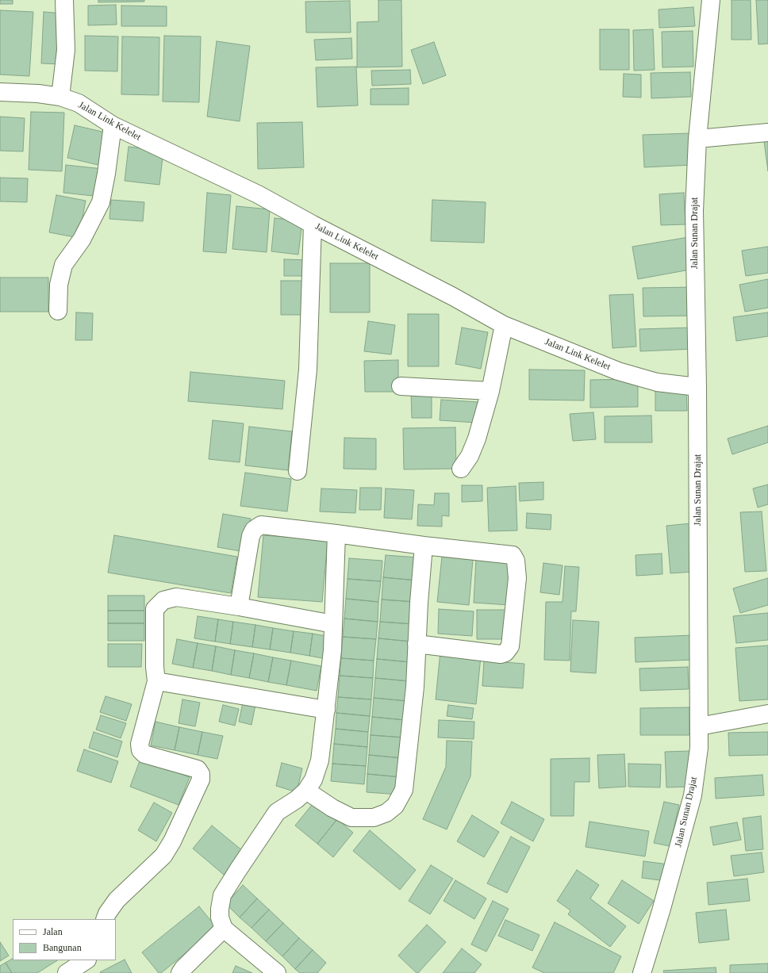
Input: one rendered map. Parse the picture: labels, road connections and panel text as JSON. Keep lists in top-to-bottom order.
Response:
{
  "streets": {
    "street": ["Jalan Link Kelelet", "Jalan Sunan Drajat"]
  },
  "crossings": [
    ["Jalan Link Kelelet", "Jalan Sunan Drajat"]
  ],
  "legend": ["Jalan", "Bangunan"]
}
